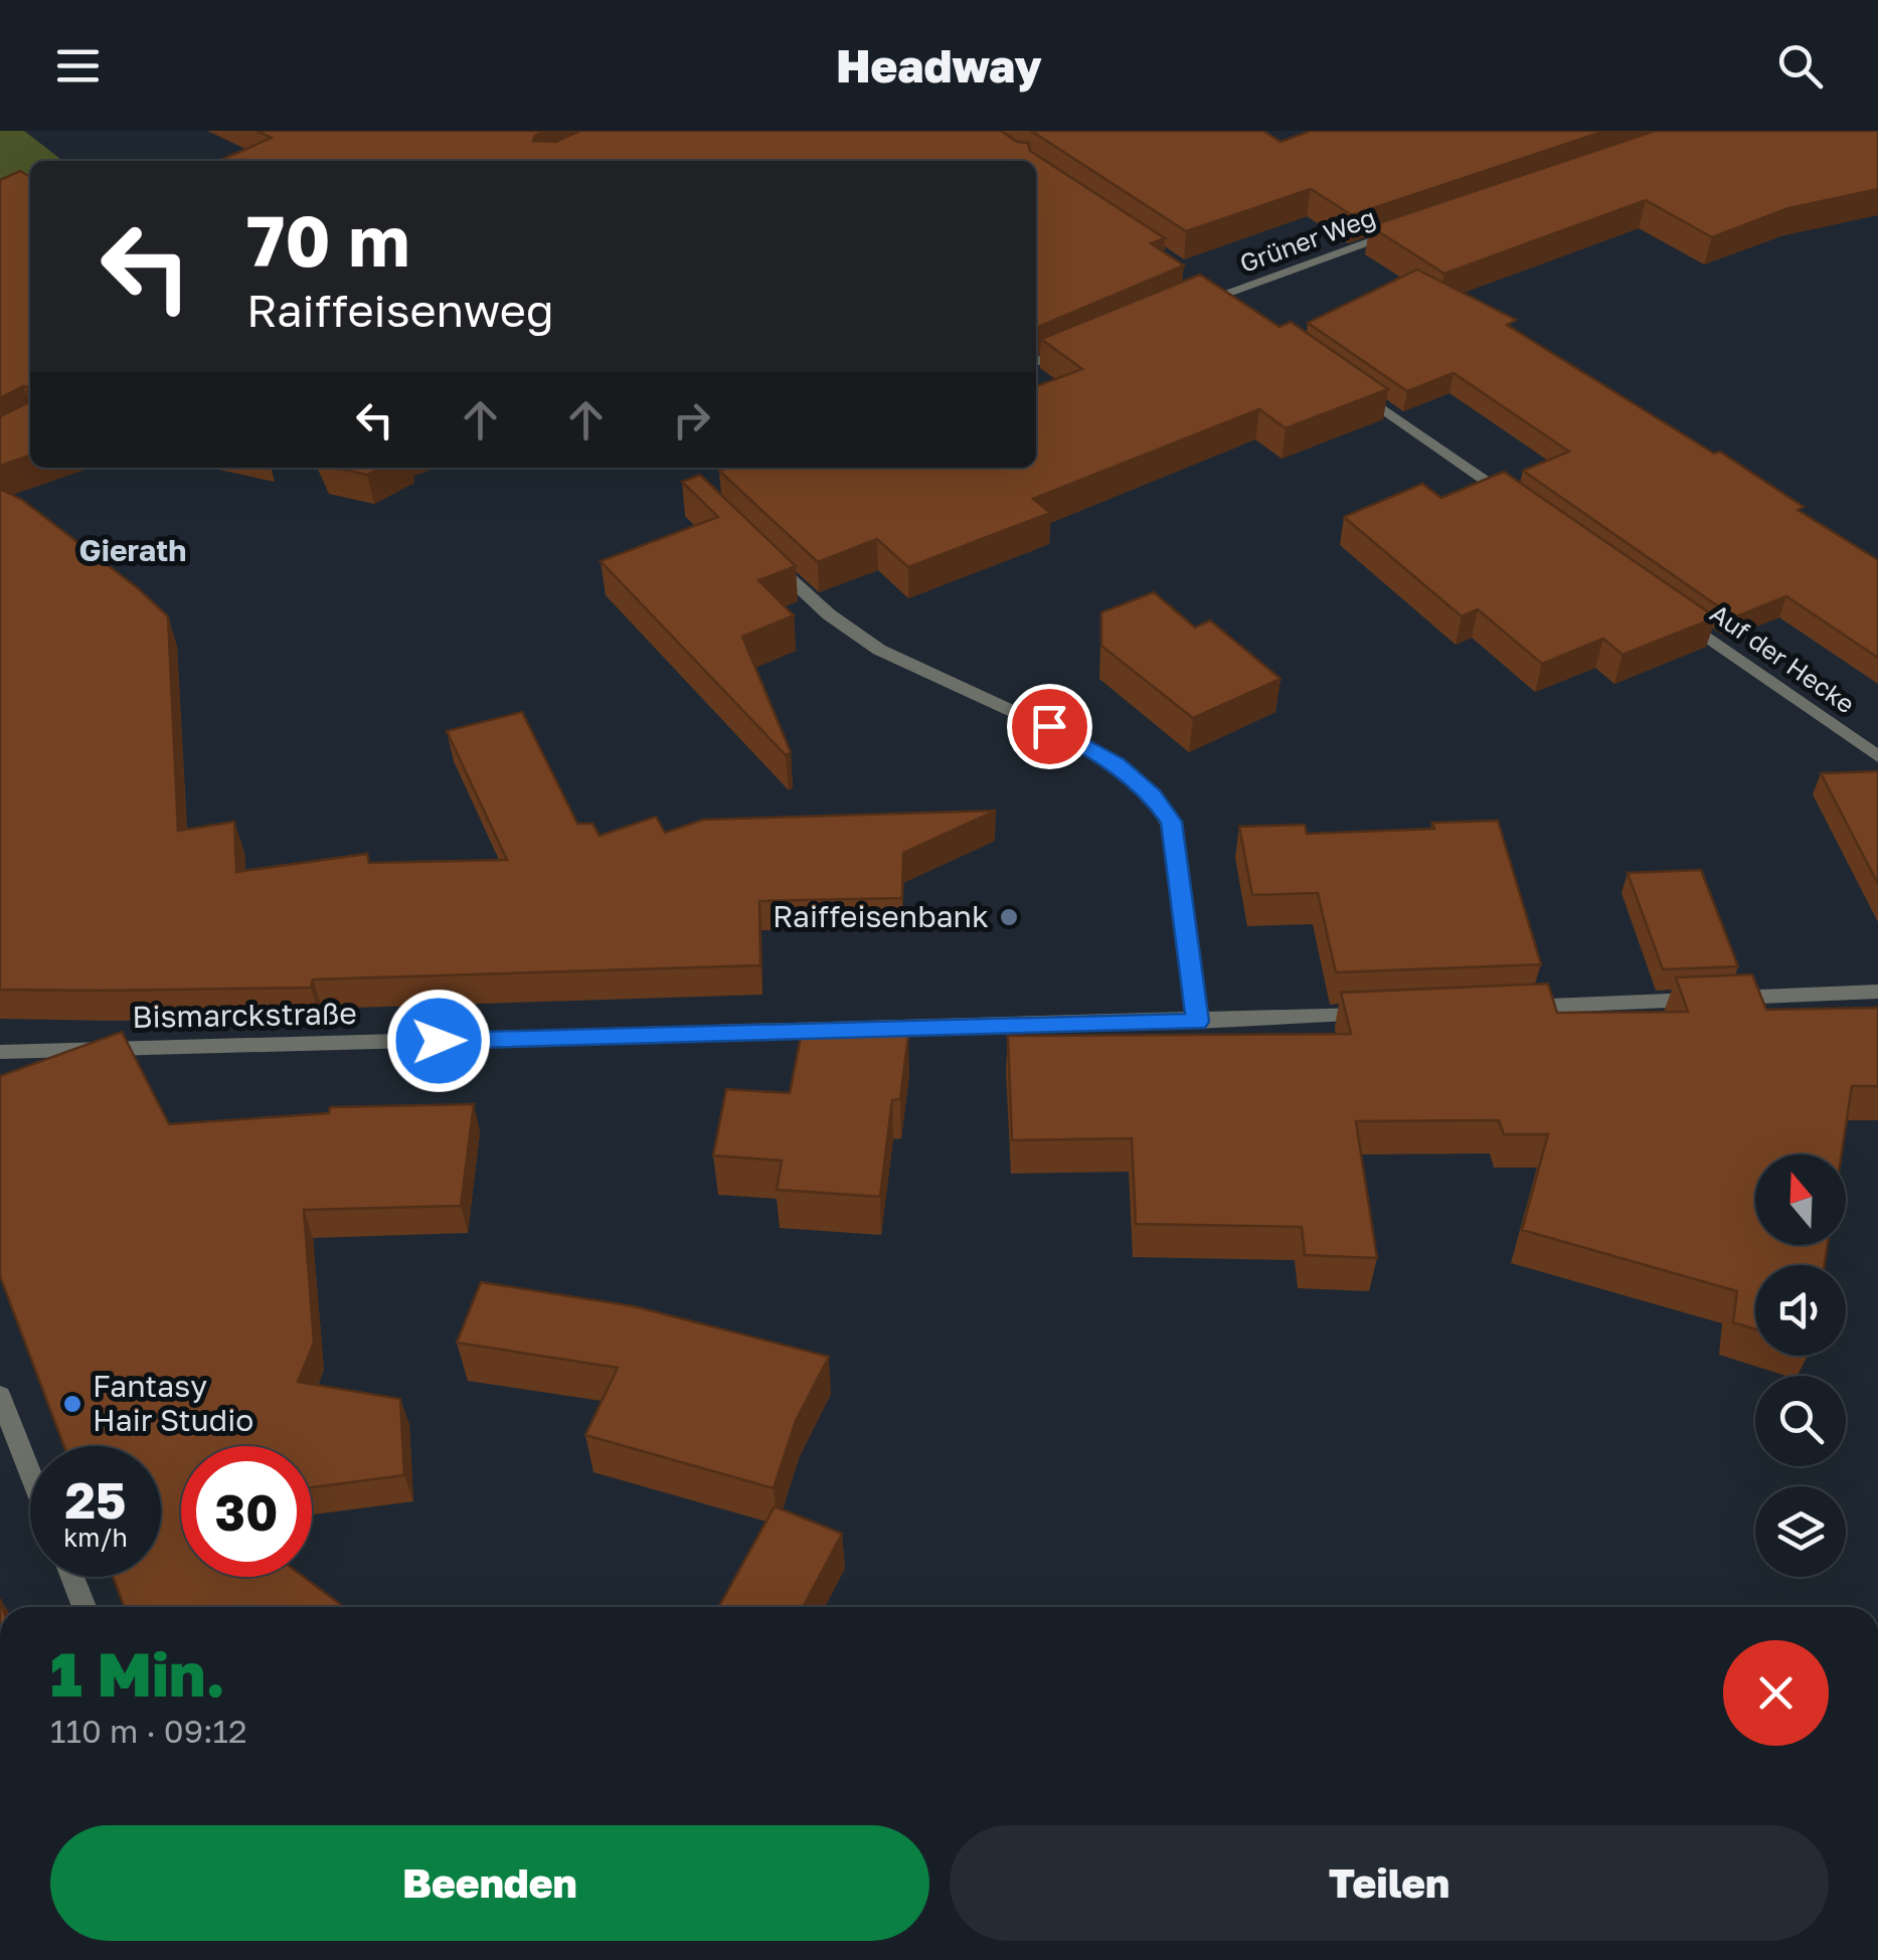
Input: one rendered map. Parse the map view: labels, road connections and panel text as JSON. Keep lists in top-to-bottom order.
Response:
{
  "streets": {
    "street": ["Grüner Weg", "Auf der Hecke", "Bismarckstraße"]
  },
  "districts": ["Gierath"],
  "places": ["Raiffeisenbank", "Fantasy Hair Studio"],
  "north": "top",
  "page": {
    "header": "Headway",
    "turn": ["70 m", "Raiffeisenweg"],
    "speed": "25 km/h",
    "limit": "30",
    "heading": ["1 Min.", "110 m · 09:12"],
    "buttons": ["Beenden", "Teilen"]
  }
}
